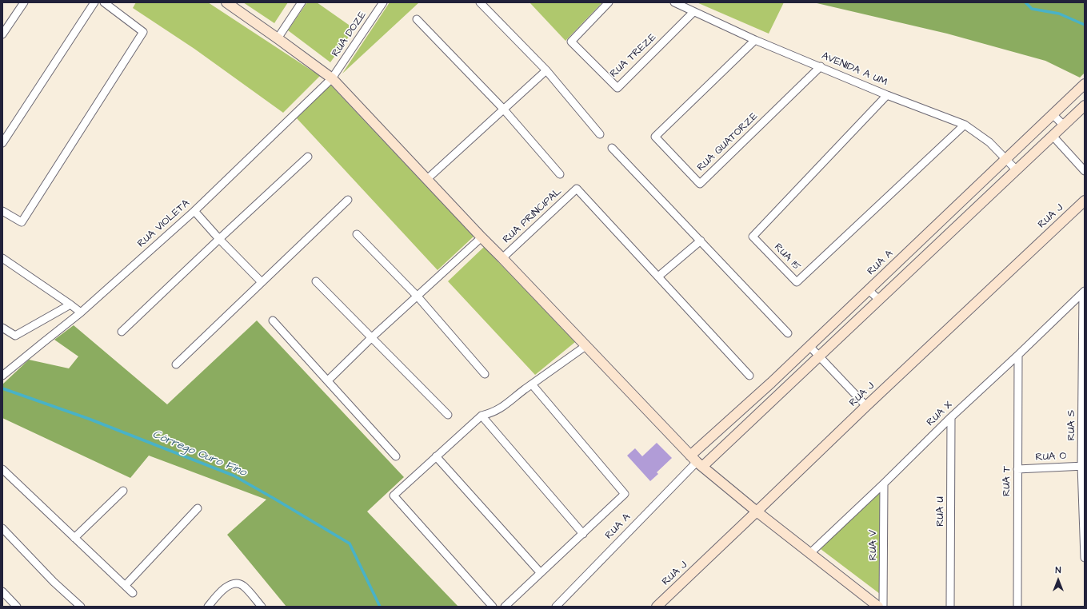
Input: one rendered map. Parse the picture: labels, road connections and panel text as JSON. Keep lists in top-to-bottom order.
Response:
{
  "streets": {
    "street": [
      "RUA DOZE",
      "RUA TREZE",
      "AVENIDA A UM",
      "RUA QUATORZE",
      "RUA PRINCIPAL",
      "RUA J",
      "RUA VIOLETA",
      "RUA 15",
      "RUA A",
      "RUA X",
      "RUA S",
      "RUA O",
      "RUA T",
      "RUA U",
      "RUA V"
    ]
  },
  "crossings": [
    ["RUA DOZE", "RUA VIOLETA"],
    ["RUA TREZE", "AVENIDA A UM"],
    ["AVENIDA A UM", "RUA QUATORZE"],
    ["AVENIDA A UM", "RUA 15"],
    ["AVENIDA A UM", "RUA A"],
    ["RUA X", "RUA S"],
    ["RUA X", "RUA T"],
    ["RUA X", "RUA U"],
    ["RUA X", "RUA V"],
    ["RUA S", "RUA O"],
    ["RUA O", "RUA T"]
  ],
  "water": ["Córrego Ouro Fino"],
  "north": "top"
}
